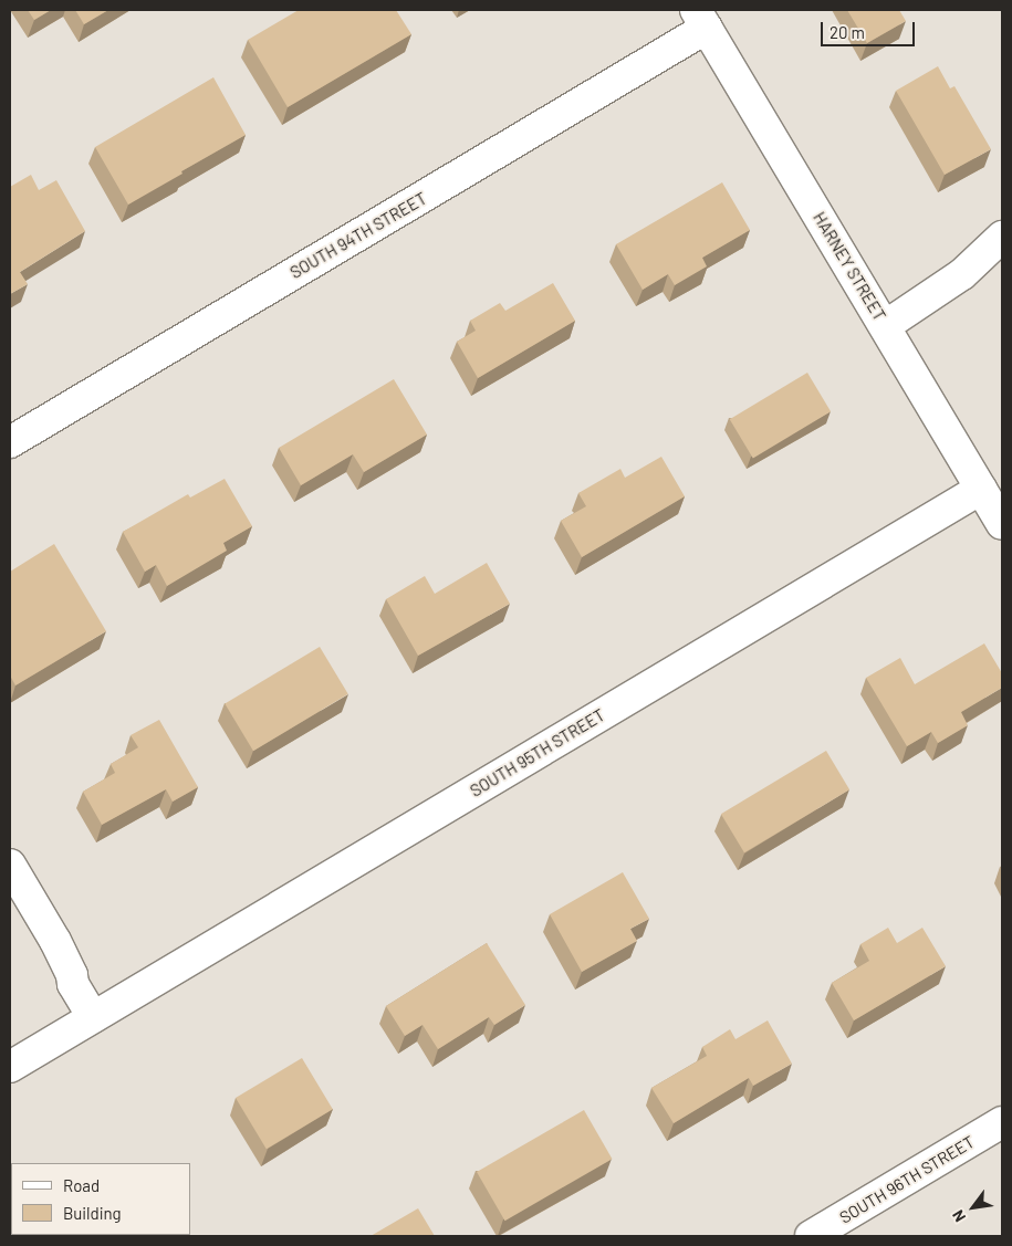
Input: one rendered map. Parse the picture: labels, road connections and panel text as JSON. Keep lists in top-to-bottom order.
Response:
{
  "streets": {
    "street": [
      "SOUTH 94TH STREET",
      "HARNEY STREET",
      "SOUTH 95TH STREET",
      "SOUTH 96TH STREET"
    ]
  },
  "crossings": [
    ["SOUTH 94TH STREET", "HARNEY STREET"],
    ["HARNEY STREET", "SOUTH 95TH STREET"]
  ],
  "legend": ["Road", "Building"],
  "scale_bar": "20 m",
  "north": "bottom left"
}
